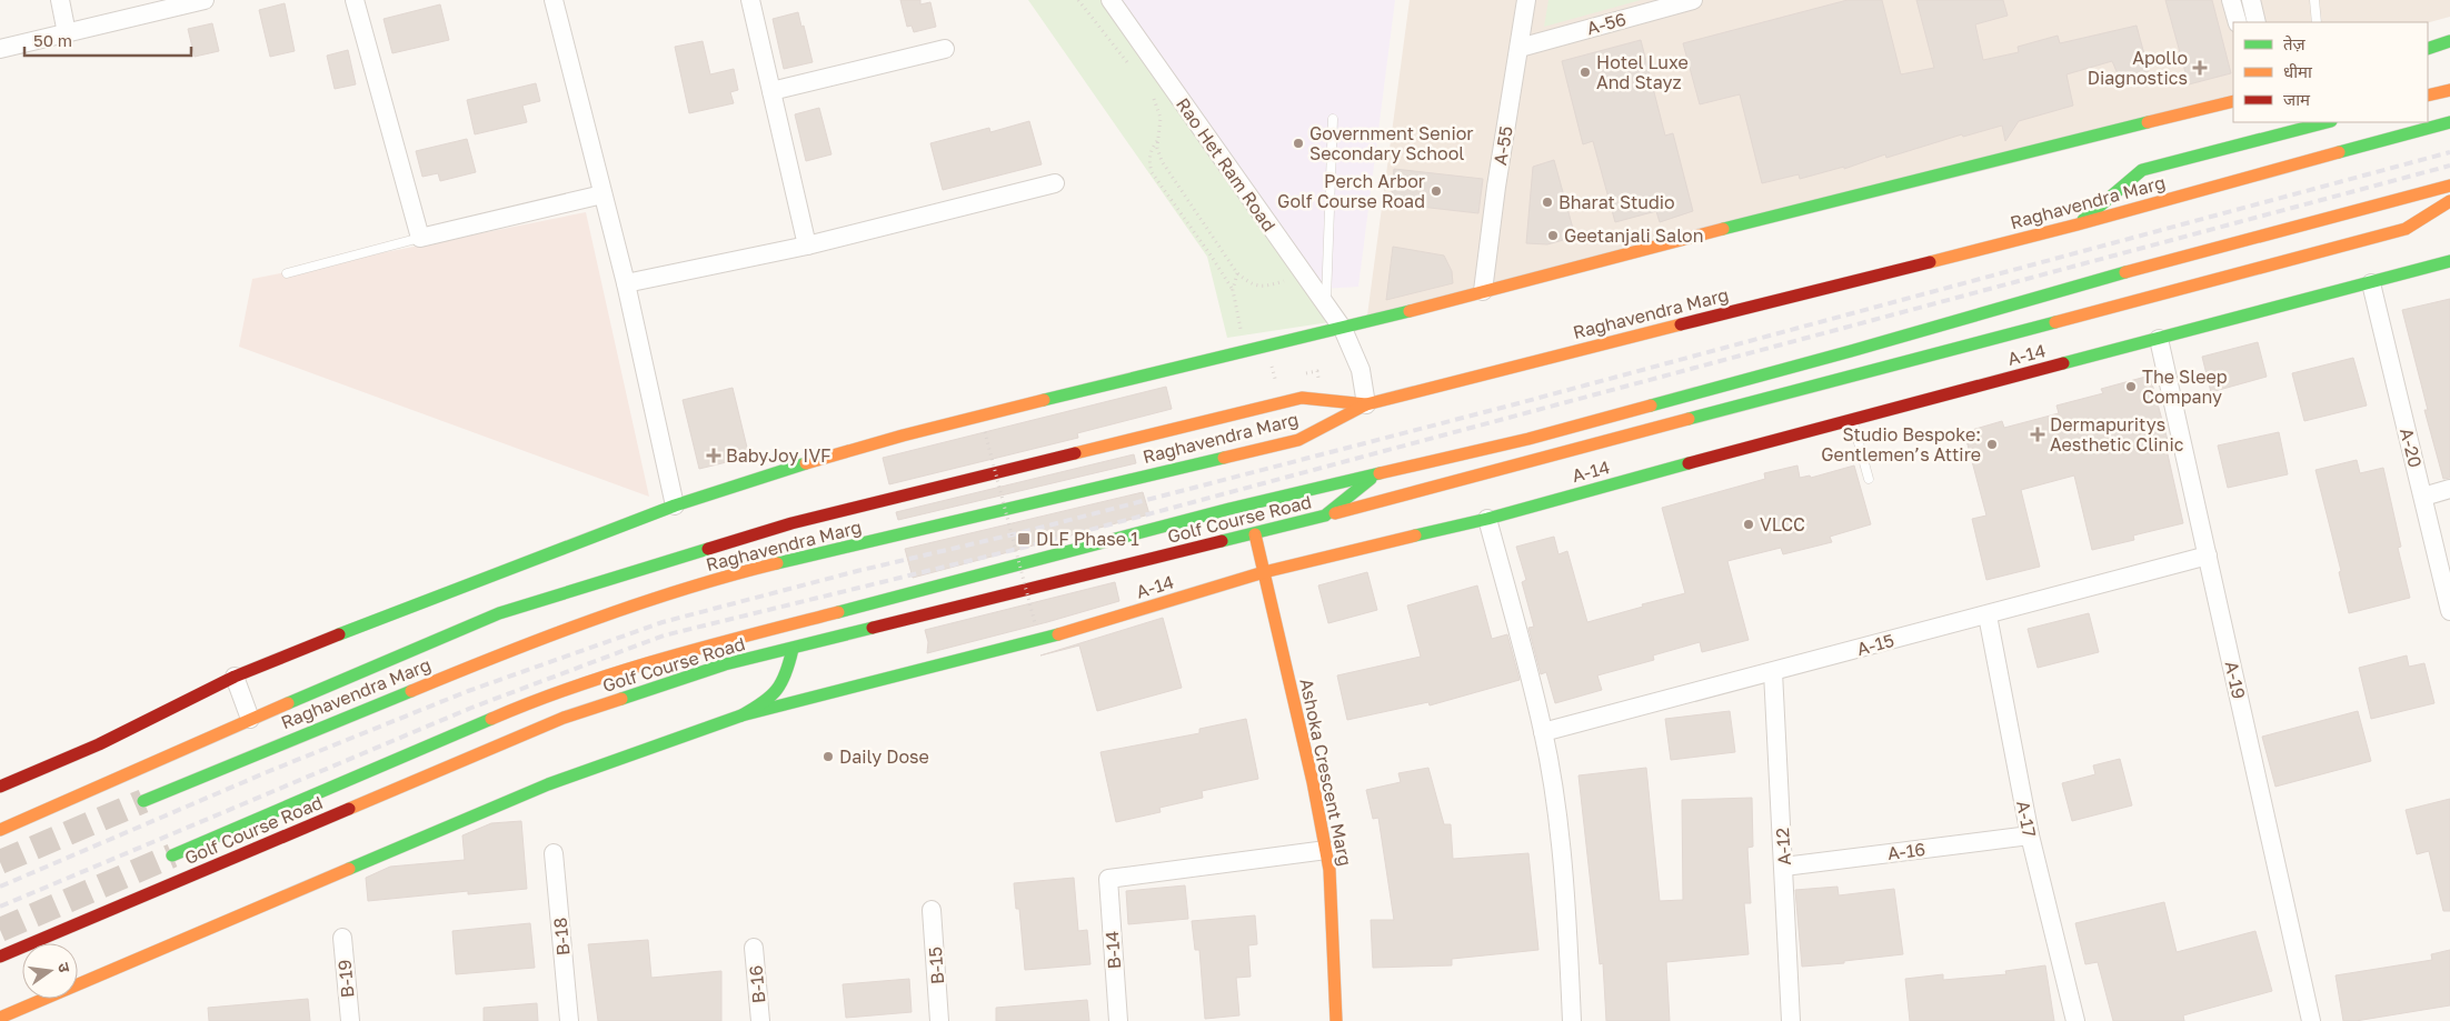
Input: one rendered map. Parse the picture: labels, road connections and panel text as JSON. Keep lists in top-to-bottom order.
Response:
{
  "streets": {
    "street": [
      "A-56",
      "A-55",
      "Rao Het Ram Road",
      "Raghavendra Marg",
      "A-14",
      "A-20",
      "Golf Course Road",
      "A-15",
      "A-19",
      "Ashoka Crescent Marg",
      "A-17",
      "A-12",
      "A-16",
      "B-18",
      "B-14",
      "B-15",
      "B-19",
      "B-16"
    ]
  },
  "crossings": [
    ["A-56", "A-55"],
    ["Rao Het Ram Road", "Raghavendra Marg"],
    ["A-14", "A-20"],
    ["A-14", "A-19"],
    ["A-14", "Ashoka Crescent Marg"],
    ["Golf Course Road", "Ashoka Crescent Marg"],
    ["A-15", "A-19"],
    ["A-15", "A-17"],
    ["A-15", "A-12"],
    ["Ashoka Crescent Marg", "B-14"],
    ["A-17", "A-16"],
    ["A-12", "A-16"]
  ],
  "places": {
    "health": ["Apollo Diagnostics", "Dermapuritys Aesthetic Clinic", "BabyJoy IVF"],
    "other": [
      "Hotel Luxe And Stayz",
      "Government Senior Secondary School",
      "Perch Arbor Golf Course Road",
      "Bharat Studio",
      "Geetanjali Salon",
      "The Sleep Company",
      "Studio Bespoke: Gentlemen’s Attire",
      "VLCC",
      "Daily Dose"
    ],
    "transit": ["DLF Phase 1"]
  },
  "legend": ["तेज़", "धीमा", "जाम"],
  "scale_bar": "50 m",
  "north": "right"
}
